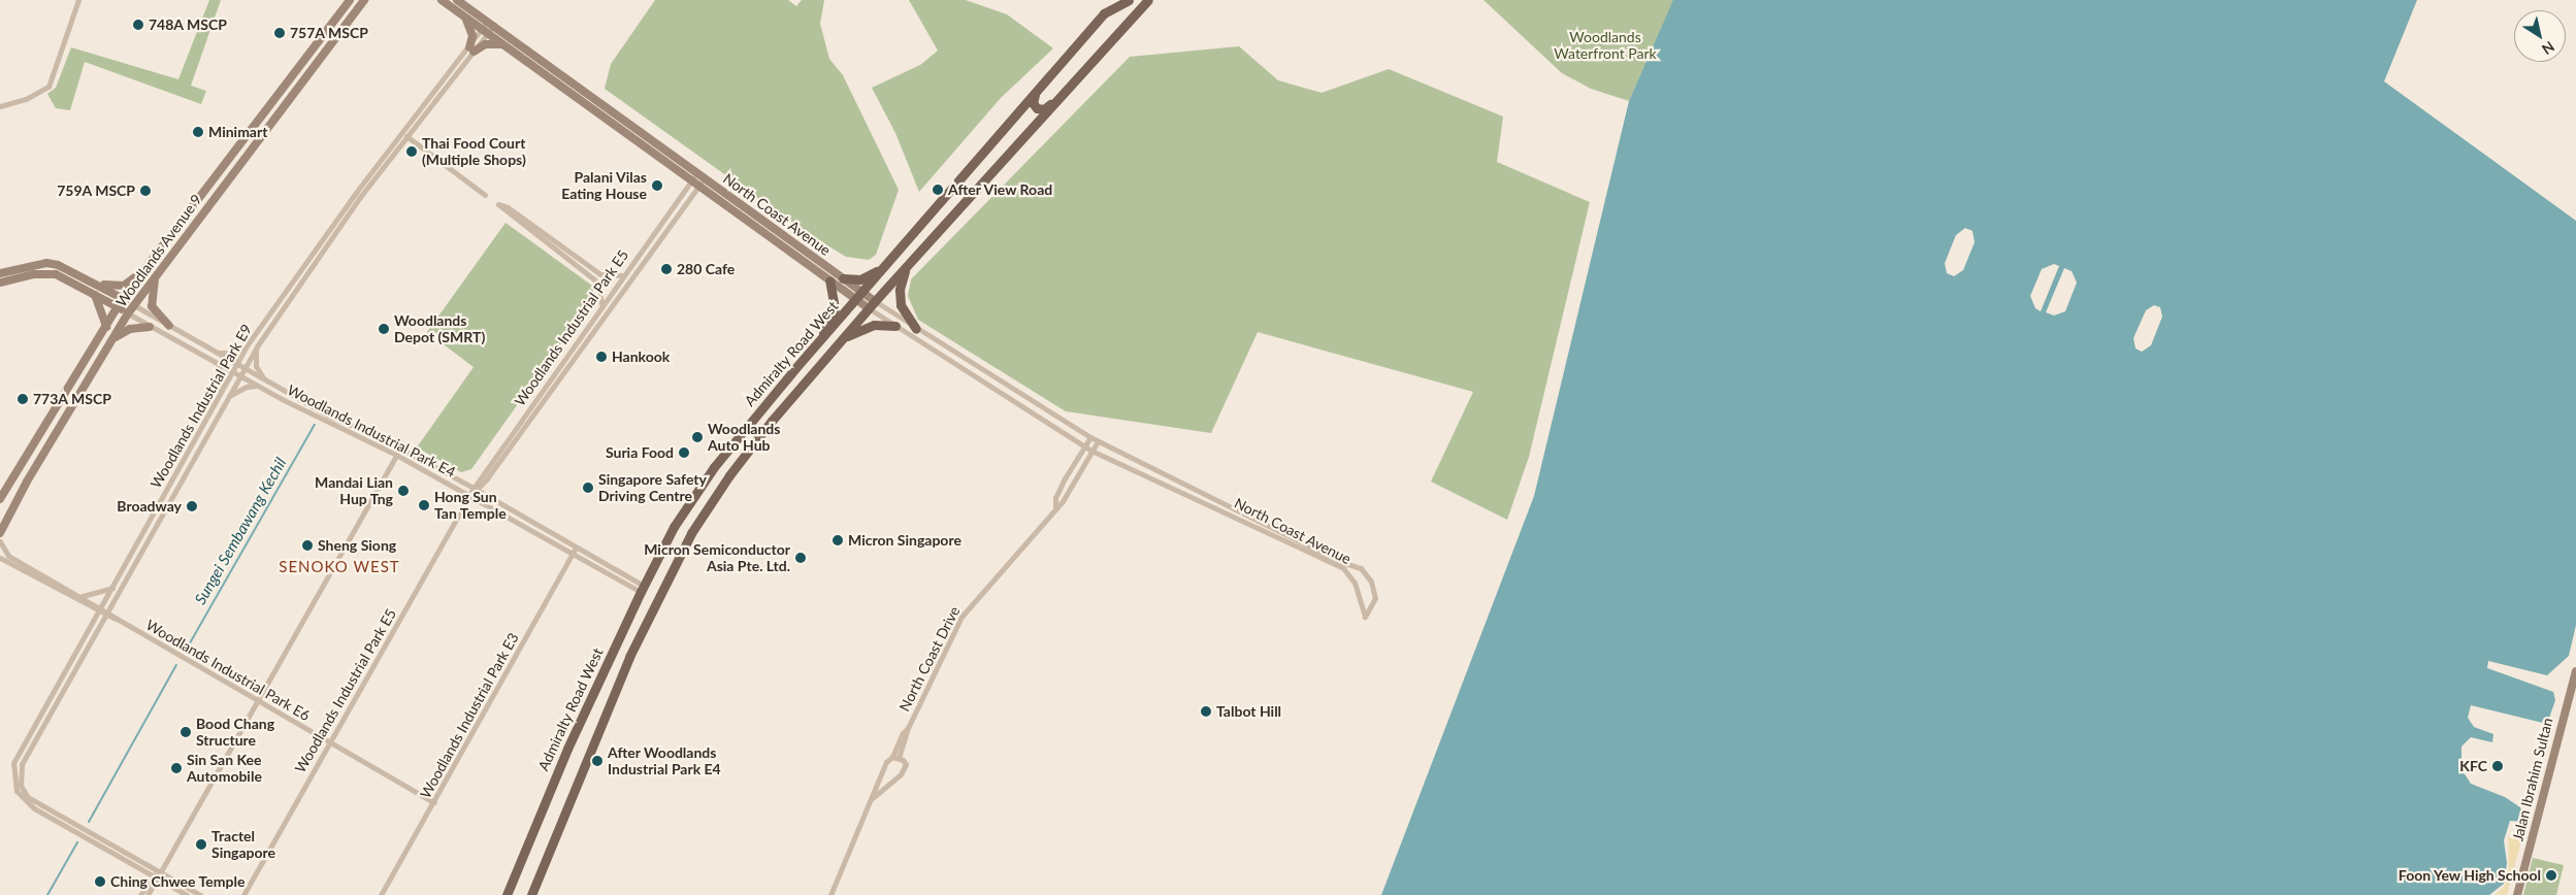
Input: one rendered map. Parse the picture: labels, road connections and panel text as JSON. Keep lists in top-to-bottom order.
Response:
{
  "streets": {
    "main road": [
      "North Coast Avenue",
      "Woodlands Avenue 9",
      "Admiralty Road West",
      "Woodlands Industrial Park E4",
      "Jalan Ibrahim Sultan"
    ],
    "street": [
      "Woodlands Industrial Park E5",
      "Woodlands Industrial Park E9",
      "North Coast Drive",
      "Woodlands Industrial Park E6",
      "Woodlands Industrial Park E3"
    ]
  },
  "crossings": [
    ["North Coast Avenue", "Woodlands Industrial Park E5"],
    ["North Coast Avenue", "Admiralty Road West"],
    ["North Coast Avenue", "Woodlands Industrial Park E9"],
    ["North Coast Avenue", "North Coast Drive"],
    ["Woodlands Avenue 9", "Woodlands Industrial Park E4"],
    ["Woodlands Industrial Park E5", "Woodlands Industrial Park E4"],
    ["Woodlands Industrial Park E5", "Woodlands Industrial Park E6"],
    ["Admiralty Road West", "Woodlands Industrial Park E4"],
    ["Woodlands Industrial Park E9", "Woodlands Industrial Park E4"],
    ["Woodlands Industrial Park E9", "Woodlands Industrial Park E6"],
    ["Woodlands Industrial Park E4", "Woodlands Industrial Park E3"],
    ["Woodlands Industrial Park E6", "Woodlands Industrial Park E3"]
  ],
  "districts": ["SENOKO WEST"],
  "water": ["Sungei Sembawang Kechil"],
  "parks": ["Woodlands Waterfront Park"],
  "places": [
    "748A MSCP",
    "757A MSCP",
    "Minimart",
    "Thai Food Court (Multiple Shops)",
    "Palani Vilas Eating House",
    "After View Road",
    "759A MSCP",
    "280 Cafe",
    "Woodlands Depot (SMRT)",
    "Hankook",
    "773A MSCP",
    "Woodlands Auto Hub",
    "Suria Food",
    "Singapore Safety Driving Centre",
    "Mandai Lian Hup Tng",
    "Hong Sun Tan Temple",
    "Broadway",
    "Micron Singapore",
    "Sheng Siong",
    "Micron Semiconductor Asia Pte. Ltd.",
    "Talbot Hill",
    "Bood Chang Structure",
    "After Woodlands Industrial Park E4",
    "KFC",
    "Sin San Kee Automobile",
    "Tractel Singapore",
    "Foon Yew High School",
    "Ching Chwee Temple"
  ],
  "north": "bottom right"
}
